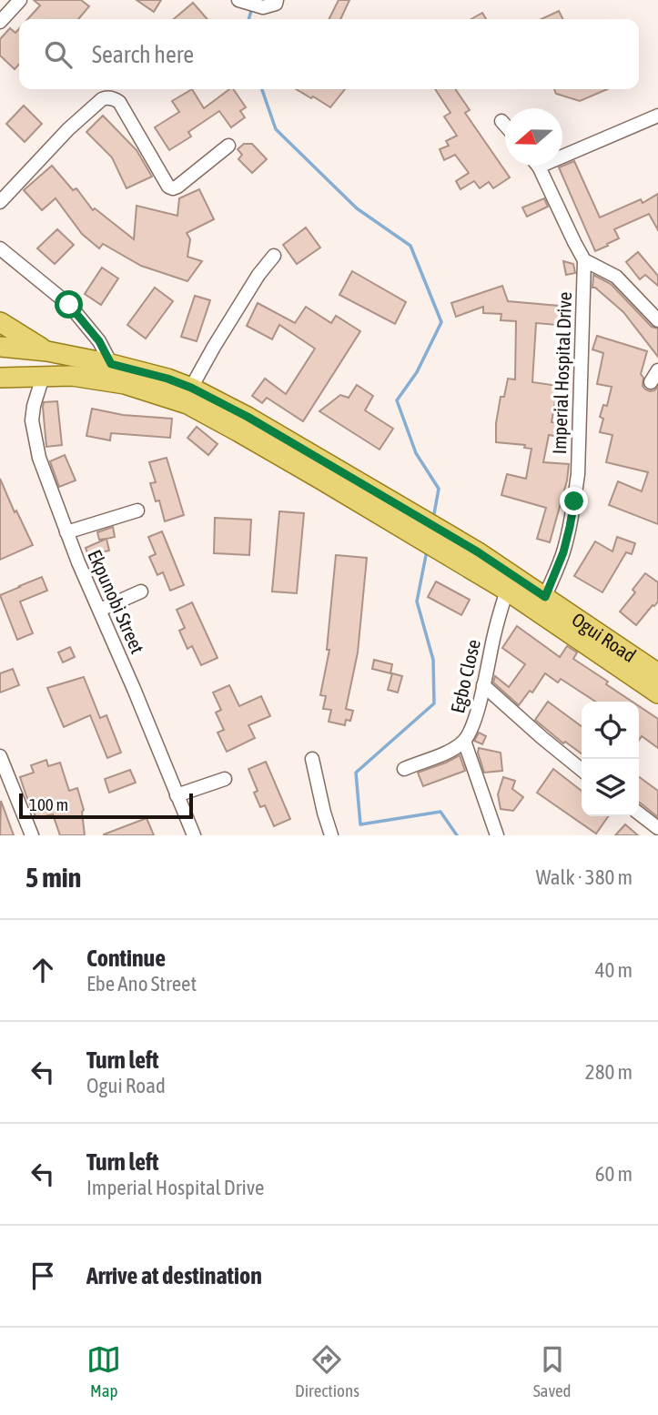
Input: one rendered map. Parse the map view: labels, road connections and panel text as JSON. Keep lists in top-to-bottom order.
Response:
{
  "streets": {
    "main road": ["Ogui Road"],
    "street": ["Imperial Hospital Drive", "Ekpunobi Street", "Egbo Close"]
  },
  "crossings": [
    ["Imperial Hospital Drive", "Ogui Road"],
    ["Ekpunobi Street", "Ogui Road"],
    ["Ogui Road", "Egbo Close"]
  ],
  "scale_bar": "100 m",
  "north": "left",
  "page": {
    "search": "Search here",
    "scale": "100 m",
    "heading": ["5 min", "Walk · 380 m"],
    "list": [
      ["Continue", "Ebe Ano Street", "40 m"],
      ["Turn left", "Ogui Road", "280 m"],
      ["Turn left", "Imperial Hospital Drive", "60 m"],
      "Arrive at destination"
    ],
    "nav": ["Map", "Directions", "Saved"]
  }
}
